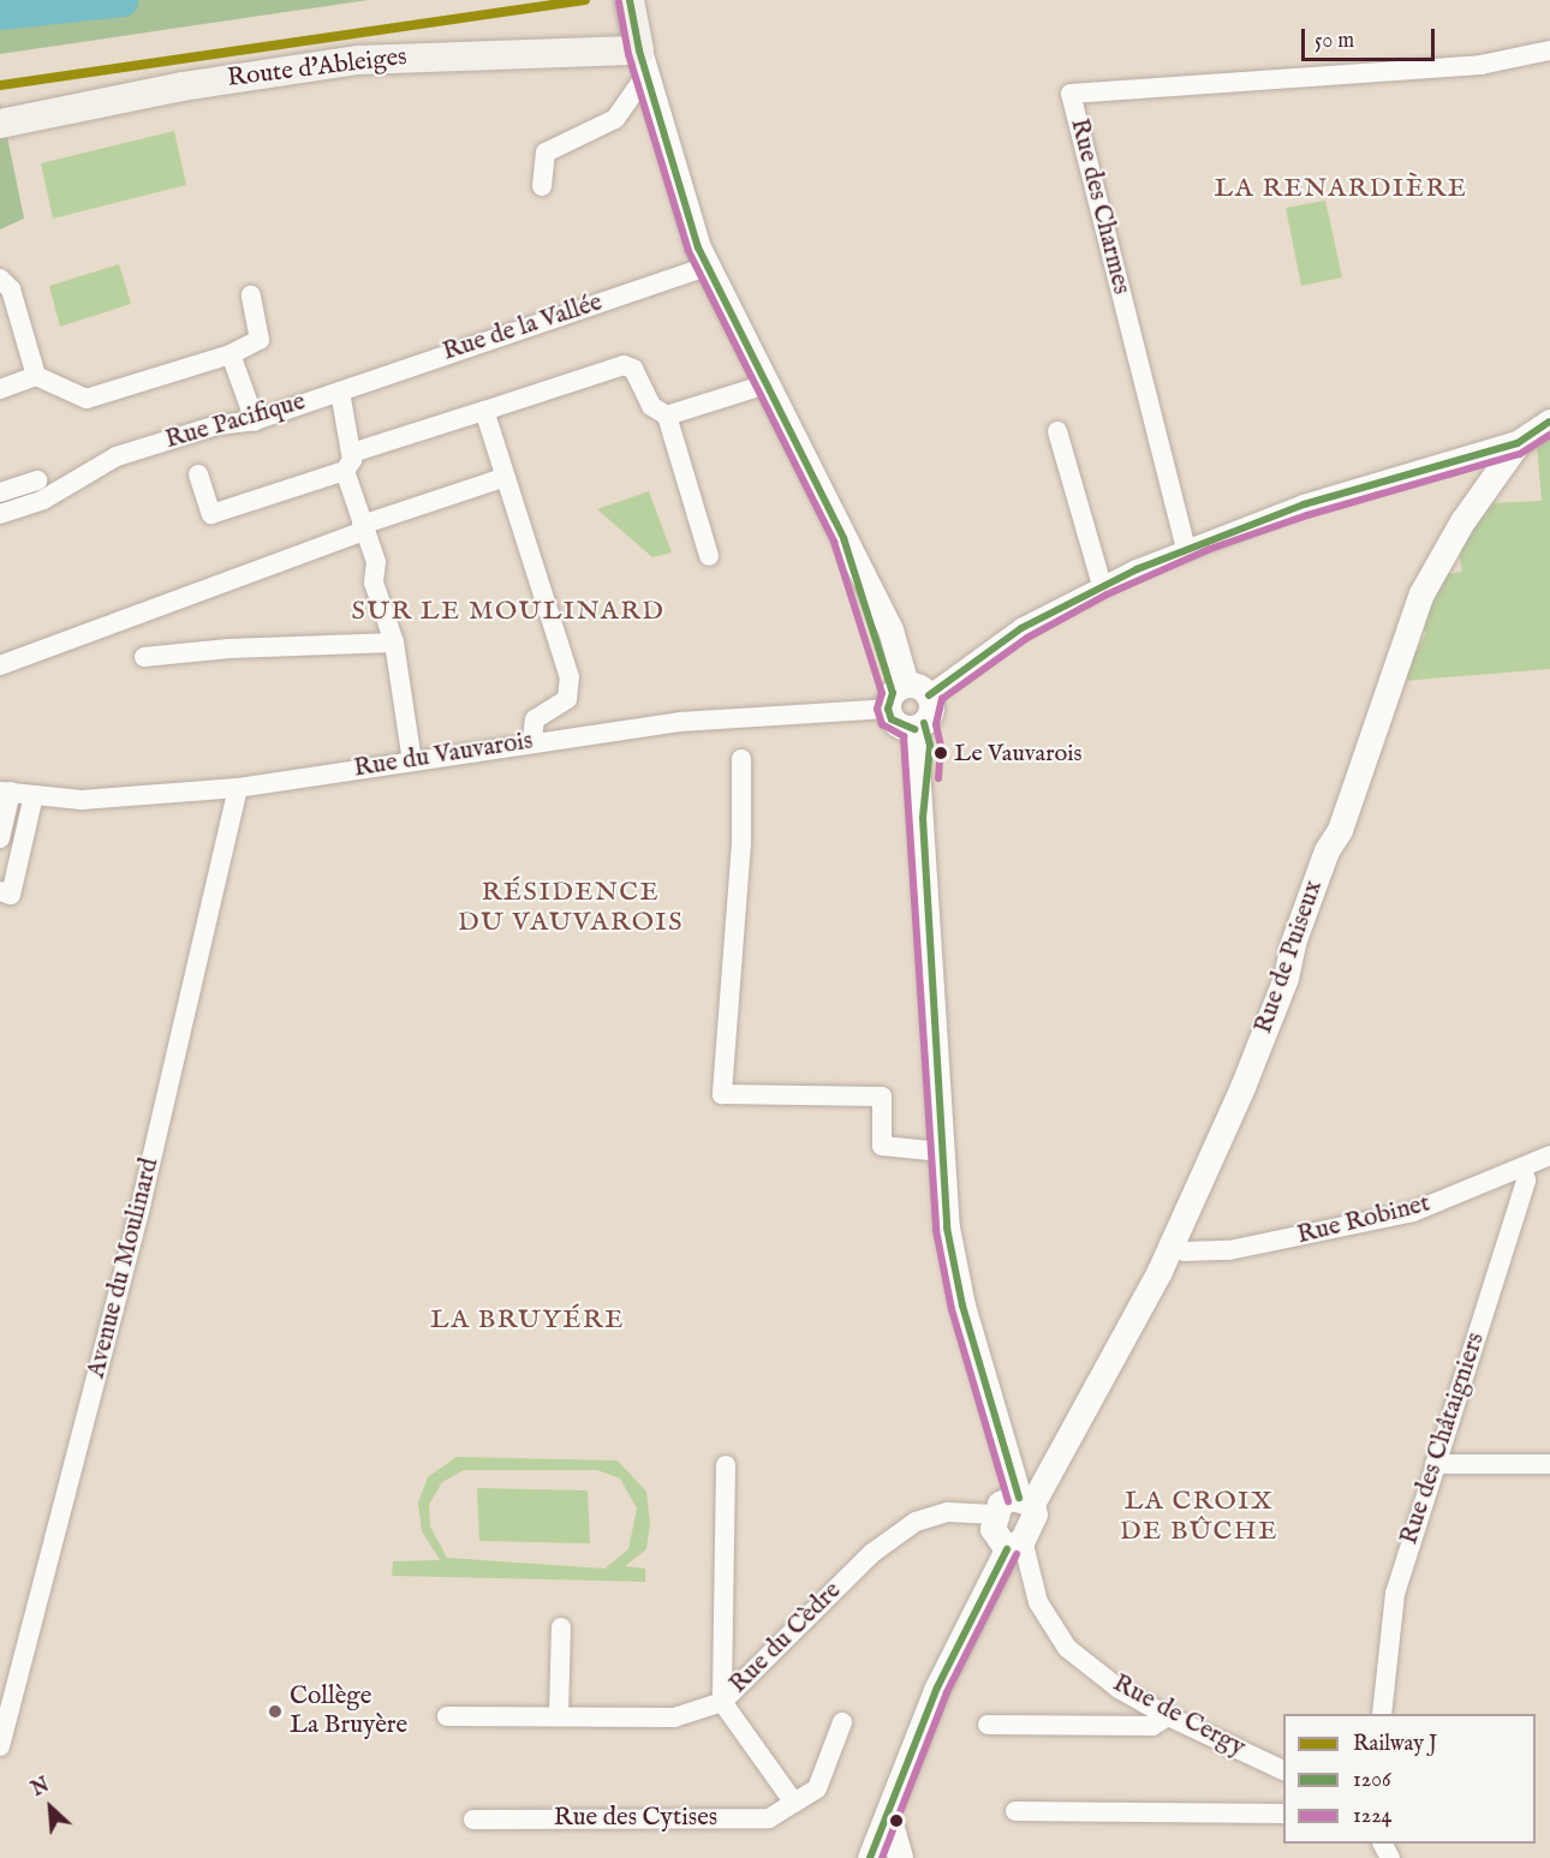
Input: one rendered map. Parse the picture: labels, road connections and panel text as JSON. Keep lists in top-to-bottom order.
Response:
{
  "streets": {
    "main road": ["Route d'Ableiges"],
    "street": [
      "Rue des Charmes",
      "Rue de la Vallée",
      "Rue Pacifique",
      "Rue du Vauvarois",
      "Rue de Puiseux",
      "Rue Robinet",
      "Avenue du Moulinard",
      "Rue des Châtaigniers",
      "Rue du Cèdre",
      "Rue de Cergy",
      "Rue des Cytises"
    ]
  },
  "crossings": [
    ["Rue de la Vallée", "Rue Pacifique"],
    ["Rue Pacifique", "Rue du Vauvarois"],
    ["Rue du Vauvarois", "Avenue du Moulinard"],
    ["Rue de Puiseux", "Rue Robinet"],
    ["Rue Robinet", "Rue des Châtaigniers"]
  ],
  "districts": [
    "LA RENARDIÈRE",
    "SUR LE MOULINARD",
    "RÉSIDENCE DU VAUVAROIS",
    "LA BRUYÉRE",
    "LA CROIX DE BÛCHE"
  ],
  "places": ["Le Vauvarois", "Collège La Bruyère"],
  "lines": ["rail line J", "transit line 1206", "transit line 1224"],
  "legend": ["Railway J", "1206", "1224"],
  "scale_bar": "50 m",
  "north": "top left"
}
